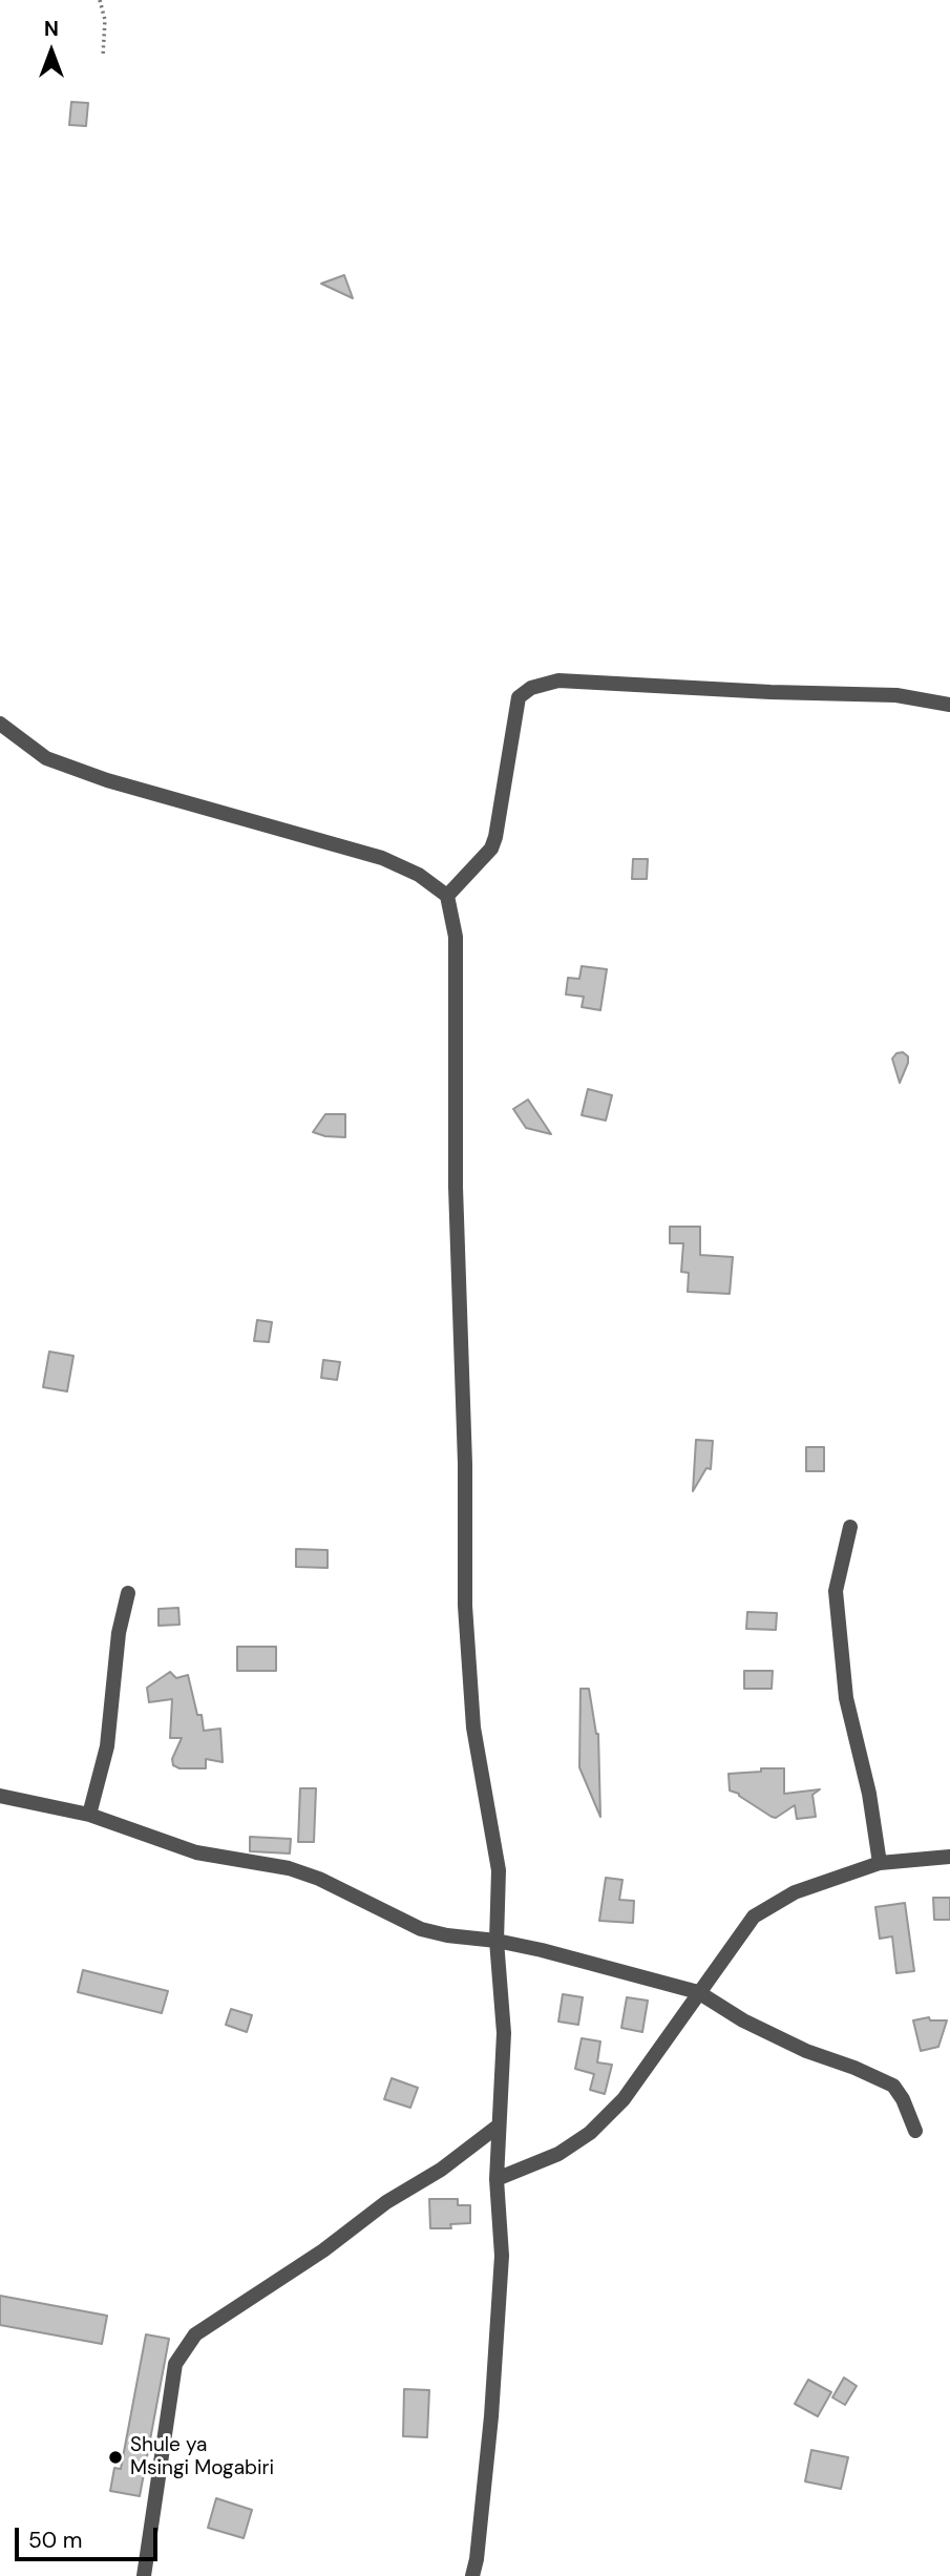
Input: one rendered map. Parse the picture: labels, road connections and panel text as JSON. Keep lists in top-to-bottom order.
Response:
{
  "places": ["Shule ya Msingi Mogabiri"],
  "scale_bar": "50 m",
  "north": "top"
}
